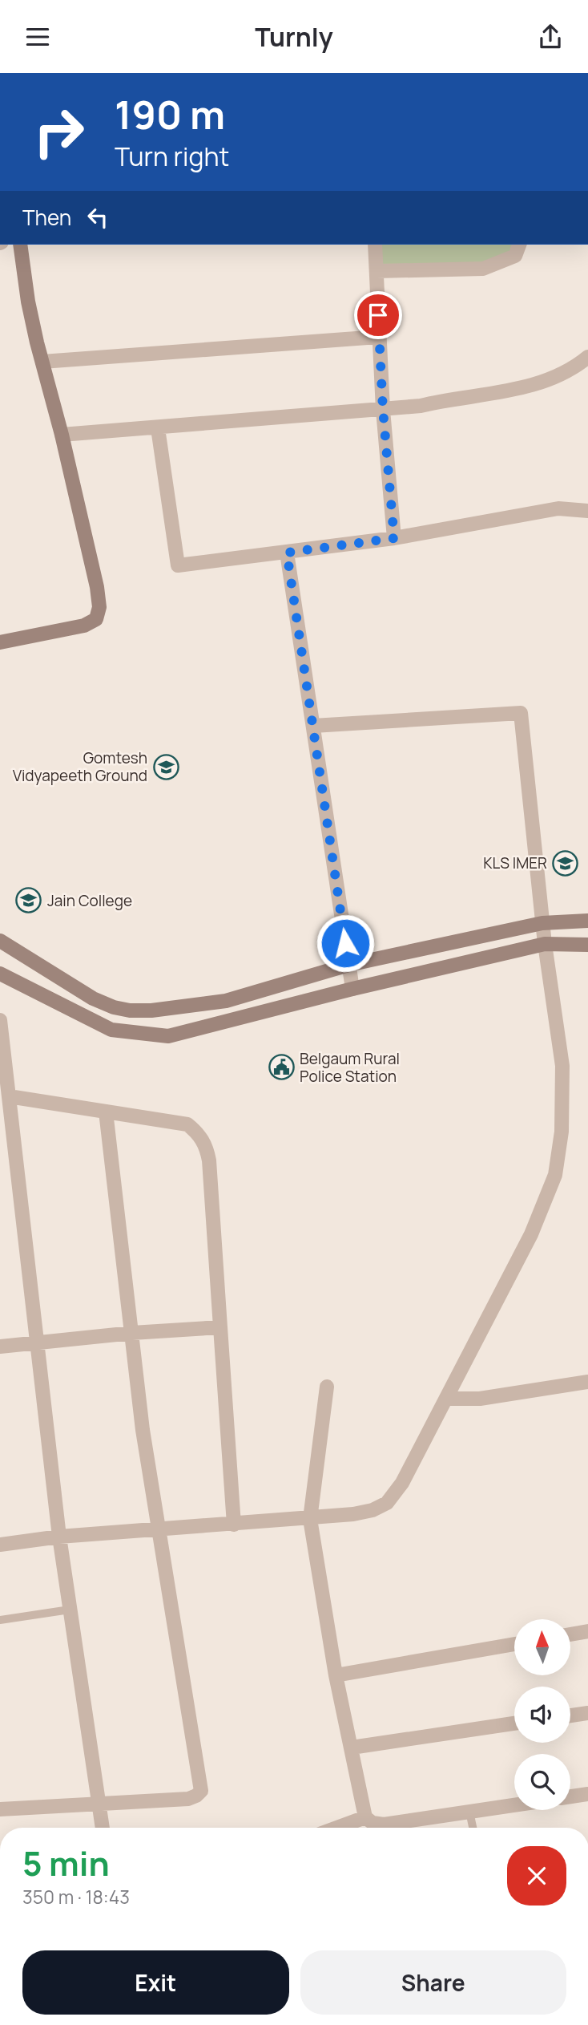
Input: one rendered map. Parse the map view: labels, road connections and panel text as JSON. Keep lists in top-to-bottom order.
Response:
{
  "places": {
    "school or university": ["Gomtesh Vidyapeeth Ground", "KLS IMER", "Jain College"],
    "public building": ["Belgaum Rural Police Station"]
  },
  "north": "top",
  "page": {
    "header": "Turnly",
    "turn": ["190 m", "Turn right"],
    "then": "Then",
    "heading": ["5 min", "350 m · 18:43"],
    "buttons": ["Exit", "Share"]
  }
}
